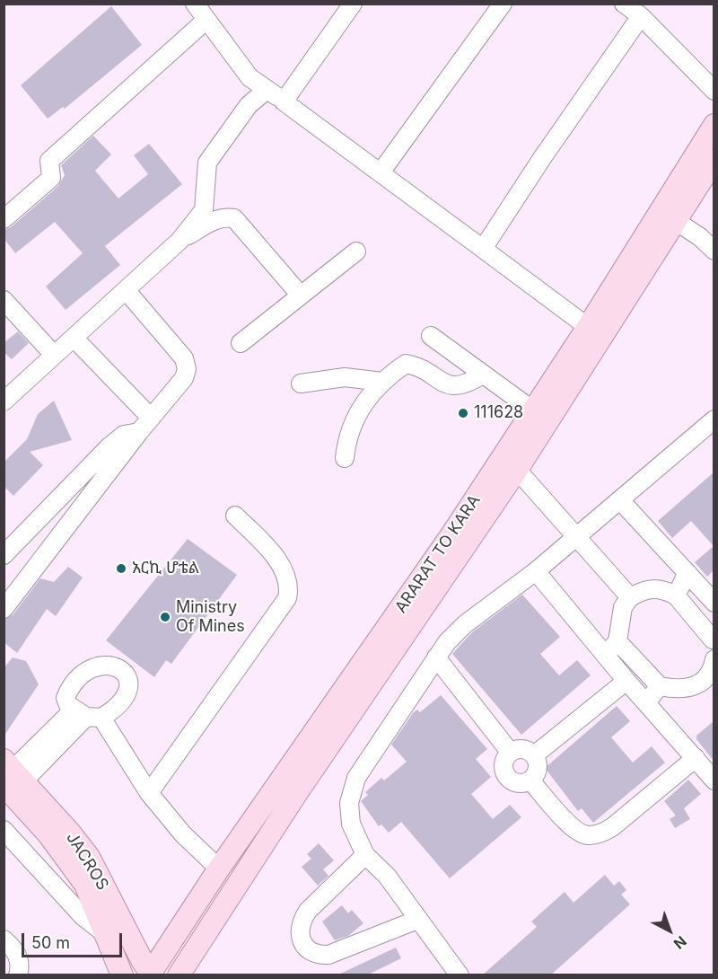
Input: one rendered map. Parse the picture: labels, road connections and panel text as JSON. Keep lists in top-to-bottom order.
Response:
{
  "streets": {
    "main road": ["ARARAT TO KARA", "JACROS"]
  },
  "crossings": [
    ["ARARAT TO KARA", "JACROS"]
  ],
  "places": ["111628", "አርኪ ሆቴል", "Ministry Of Mines"],
  "scale_bar": "50 m",
  "north": "bottom right"
}
